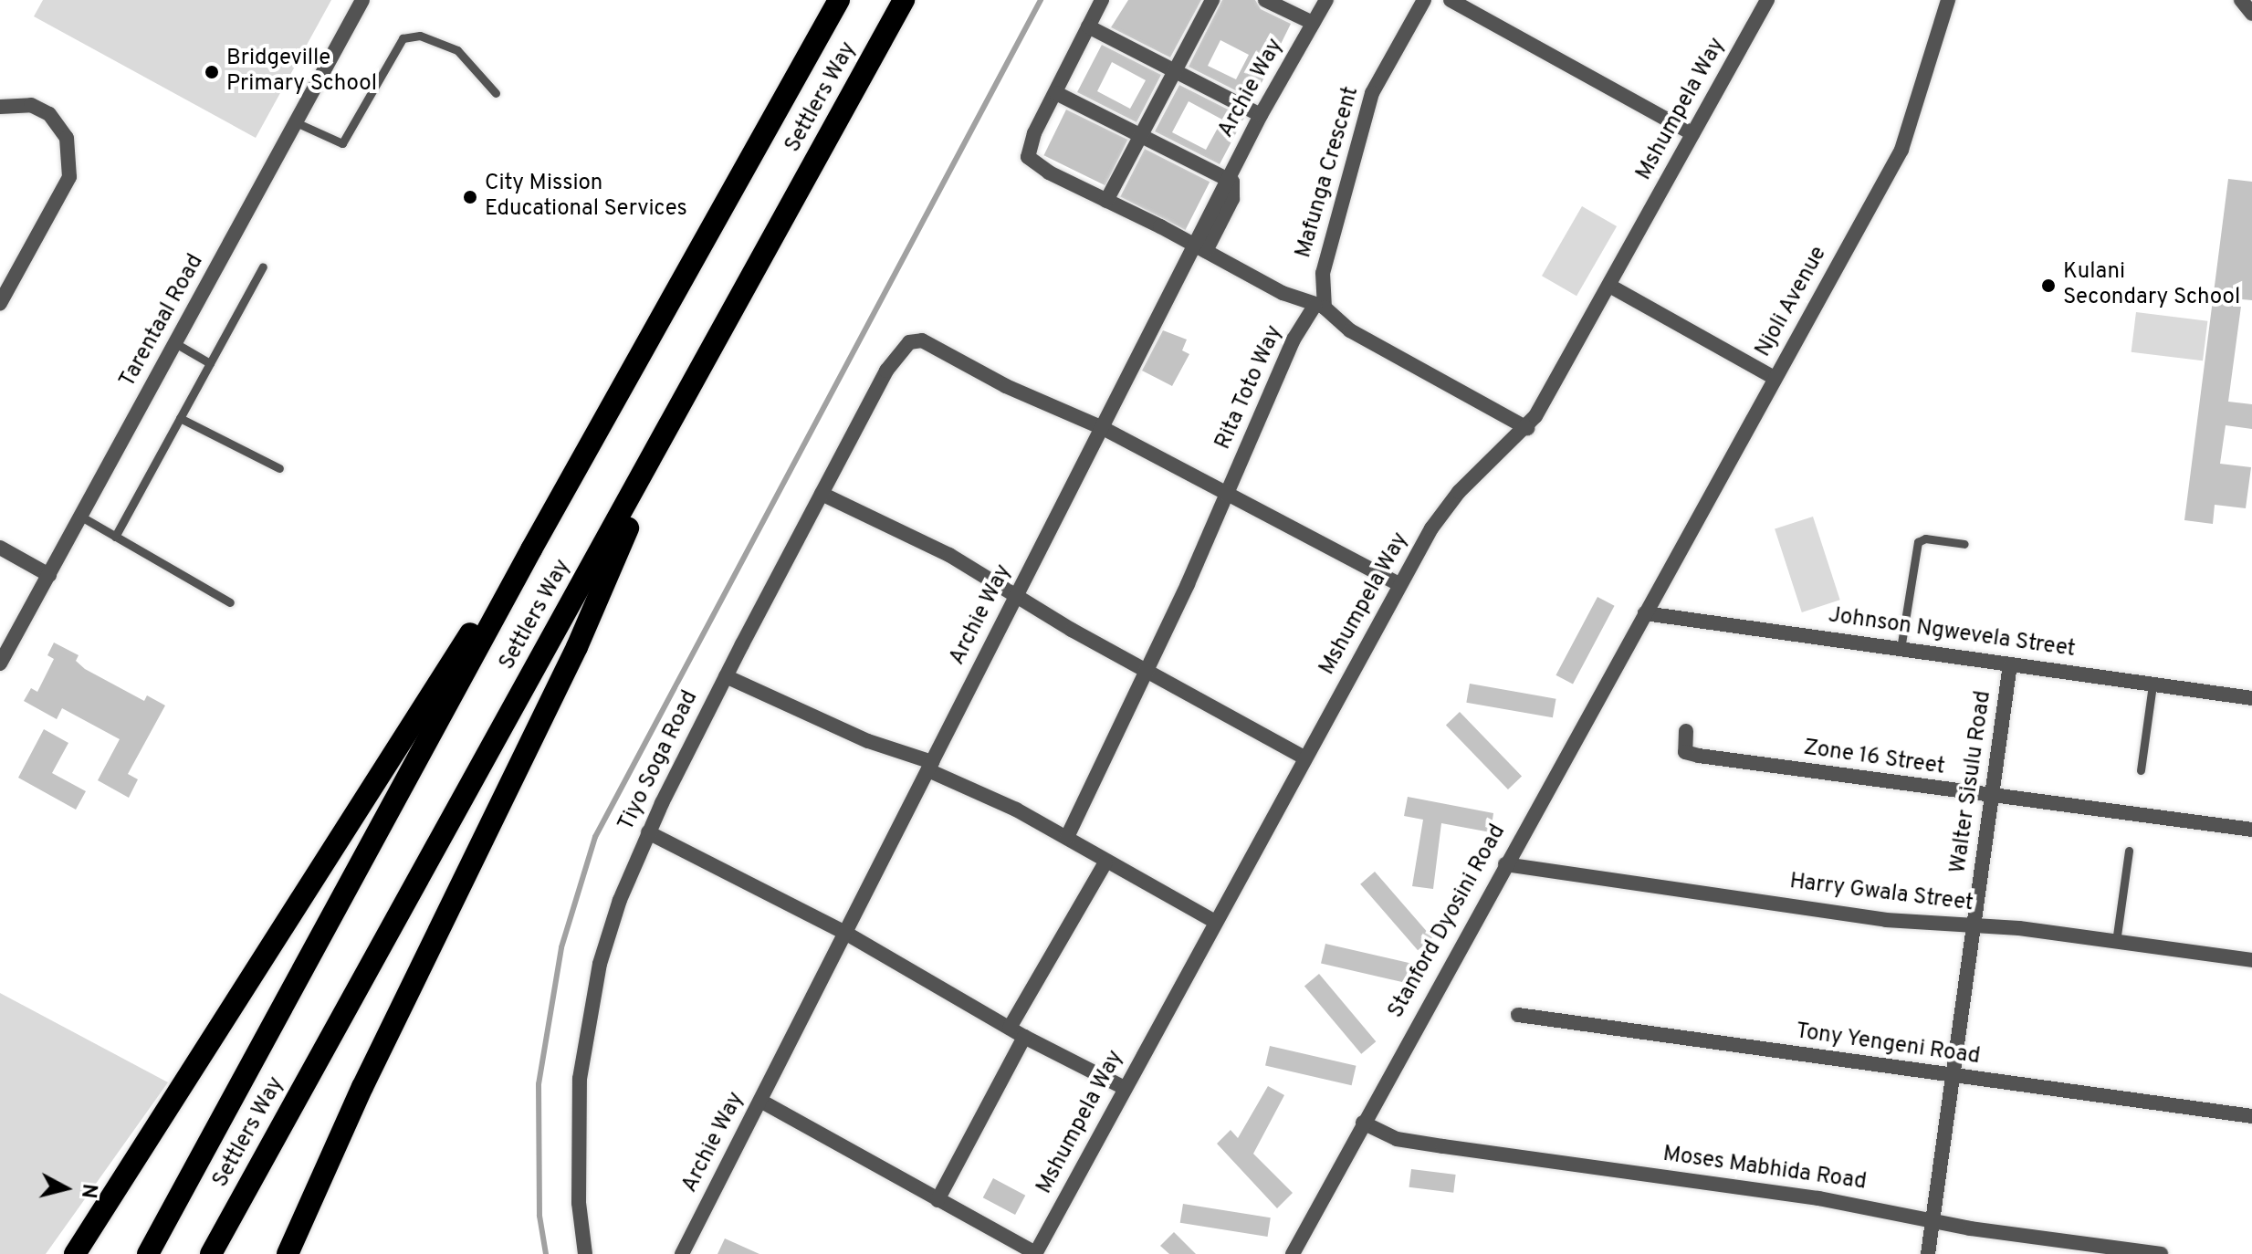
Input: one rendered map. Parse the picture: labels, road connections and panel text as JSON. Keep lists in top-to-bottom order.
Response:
{
  "streets": {
    "highway": ["Settlers Way"],
    "street": [
      "Archie Way",
      "Mshumpela Way",
      "Mafunga Crescent",
      "Njoli Avenue",
      "Tarentaal Road",
      "Rita Toto Way",
      "Johnson Ngwevela Street",
      "Zone 16 Street",
      "Tiyo Soga Road",
      "Walter Sisulu Road",
      "Harry Gwala Street",
      "Stanford Dyosini Road",
      "Tony Yengeni Road",
      "Moses Mabhida Road"
    ]
  },
  "crossings": [
    ["Archie Way", "Tiyo Soga Road"],
    ["Mafunga Crescent", "Rita Toto Way"],
    ["Njoli Avenue", "Johnson Ngwevela Street"],
    ["Njoli Avenue", "Stanford Dyosini Road"],
    ["Johnson Ngwevela Street", "Walter Sisulu Road"],
    ["Johnson Ngwevela Street", "Stanford Dyosini Road"],
    ["Zone 16 Street", "Walter Sisulu Road"],
    ["Walter Sisulu Road", "Harry Gwala Street"],
    ["Walter Sisulu Road", "Tony Yengeni Road"],
    ["Walter Sisulu Road", "Moses Mabhida Road"],
    ["Harry Gwala Street", "Stanford Dyosini Road"],
    ["Stanford Dyosini Road", "Moses Mabhida Road"]
  ],
  "places": ["Bridgeville Primary School", "City Mission Educational Services", "Kulani Secondary School"],
  "north": "right"
}
